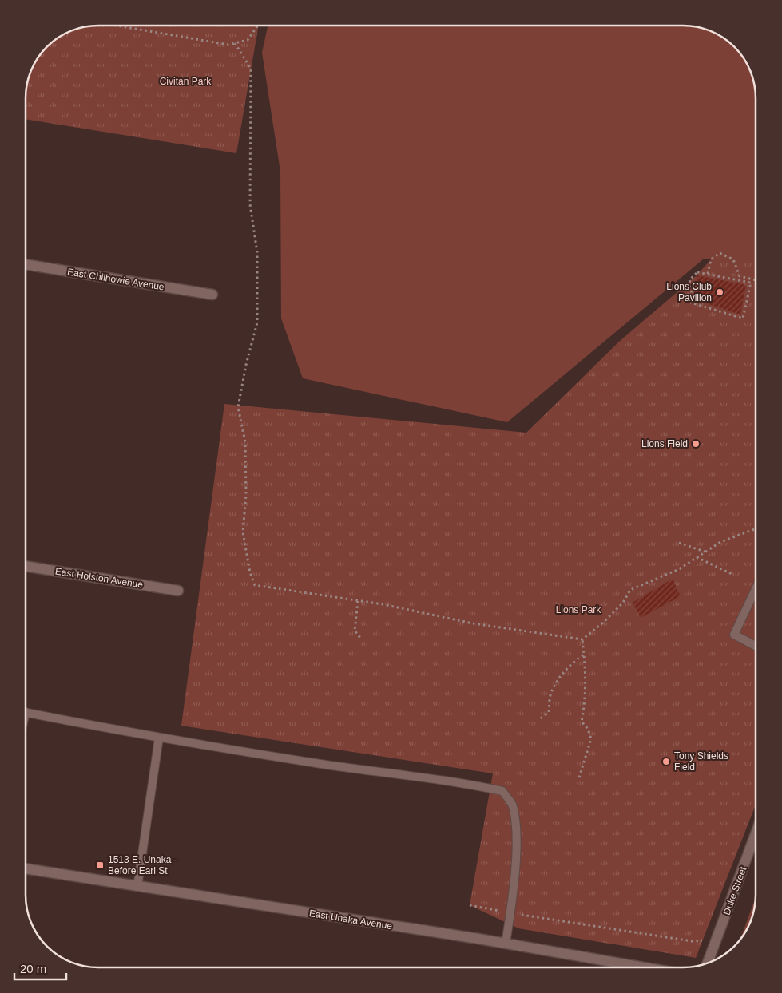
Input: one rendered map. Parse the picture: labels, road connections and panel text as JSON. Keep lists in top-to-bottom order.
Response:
{
  "streets": {
    "main road": [
      "East Chilhowie Avenue",
      "East Holston Avenue",
      "Duke Street",
      "East Unaka Avenue"
    ]
  },
  "parks": ["Civitan Park", "Lions Park"],
  "places": {
    "other": ["Lions Club Pavilion", "Lions Field", "Tony Shields Field"],
    "transit": ["1513 E. Unaka - Before Earl St"]
  },
  "scale_bar": "20 m"
}
